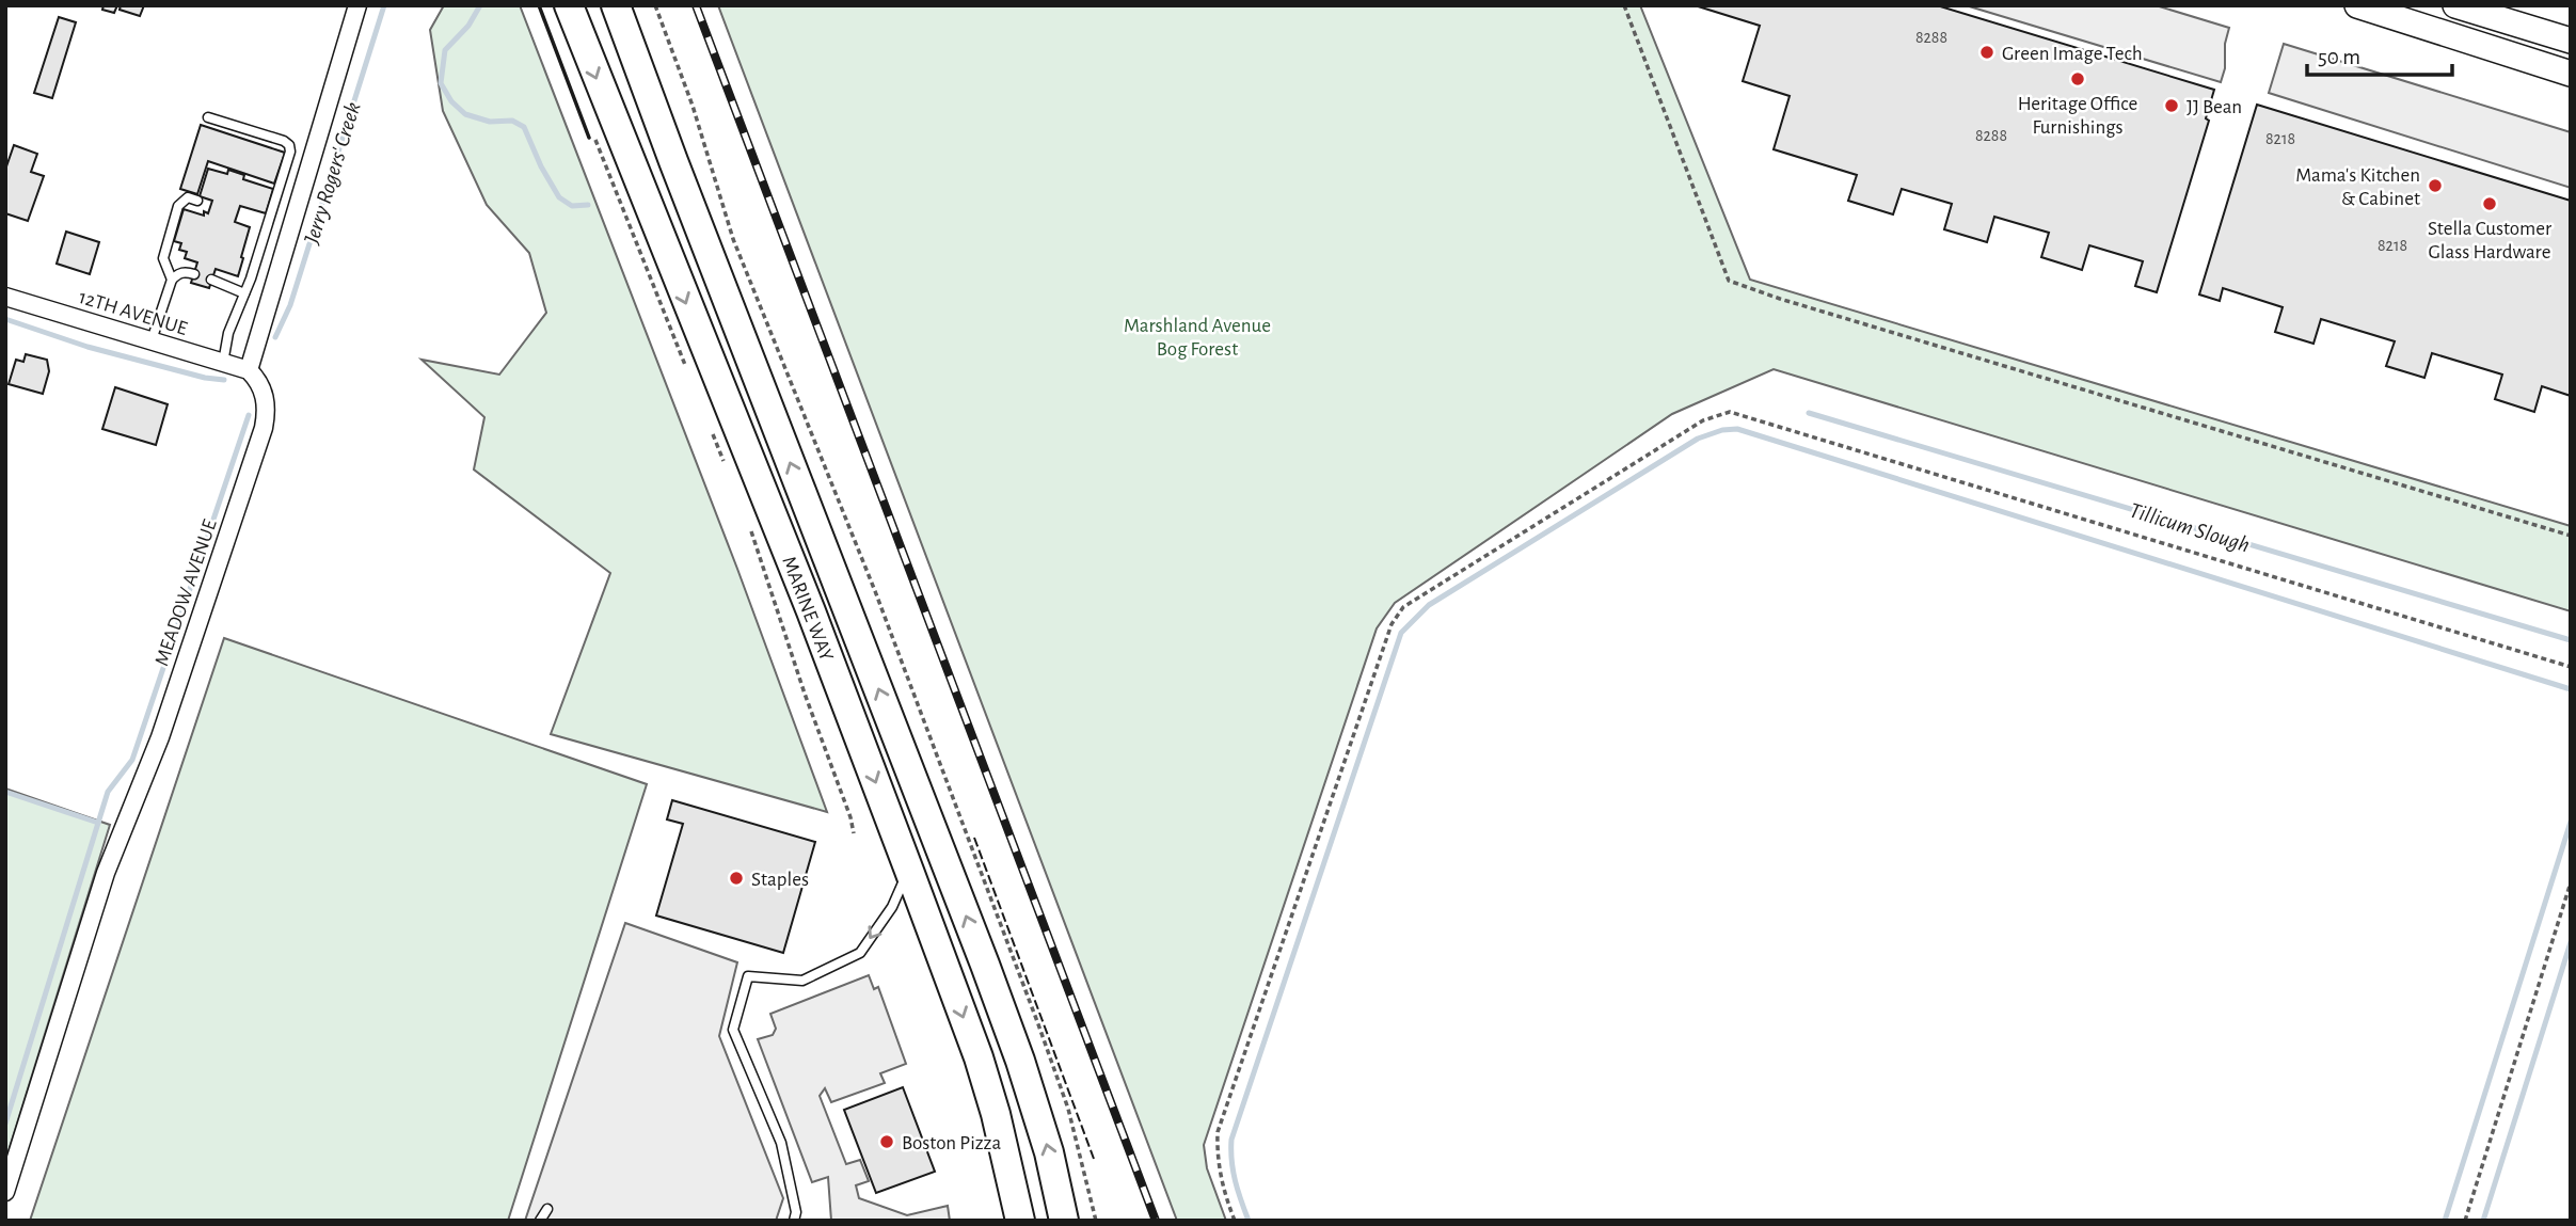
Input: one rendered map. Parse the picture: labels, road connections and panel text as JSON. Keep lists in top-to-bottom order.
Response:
{
  "streets": {
    "main road": ["MARINE WAY"],
    "street": ["12TH AVENUE", "MEADOW AVENUE"]
  },
  "crossings": [
    ["12TH AVENUE", "MEADOW AVENUE"]
  ],
  "water": ["Jerry Rogers' Creek", "Tillicum Slough"],
  "parks": ["Marshland Avenue Bog Forest"],
  "places": [
    "Green Image Tech",
    "Heritage Office Furnishings",
    "JJ Bean",
    "Mama's Kitchen & Cabinet",
    "Stella Customer Glass Hardware",
    "Staples",
    "Boston Pizza"
  ],
  "house_numbers": [
    "8288",
    "8288",
    "8218",
    "8218"
  ],
  "scale_bar": "50 m"
}
